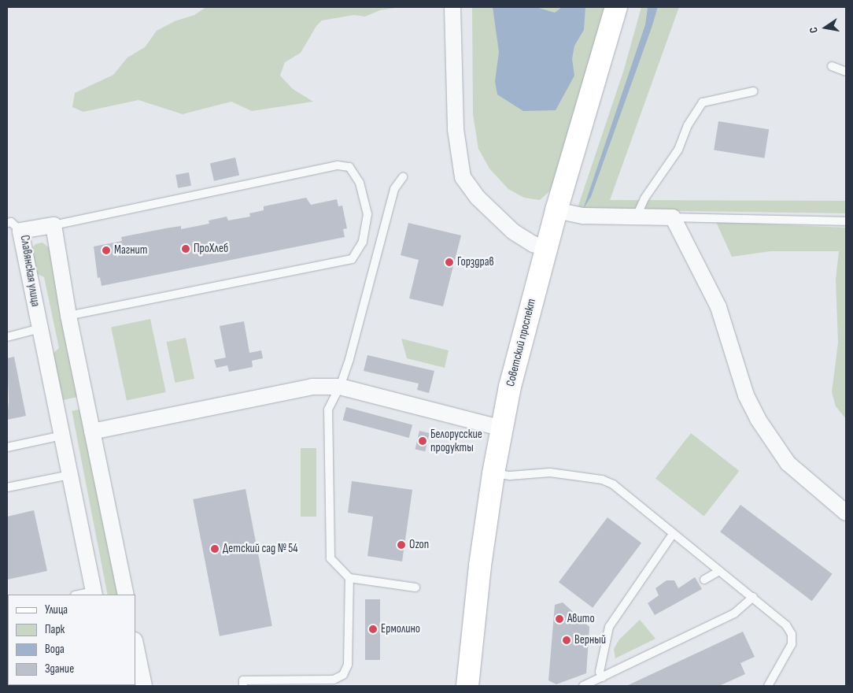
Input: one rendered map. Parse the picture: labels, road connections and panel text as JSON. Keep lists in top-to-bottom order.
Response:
{
  "streets": {
    "main road": ["Советский проспект"],
    "street": ["Славянская улица"]
  },
  "places": [
    "ПроХлеб",
    "Магнит",
    "Горздрав",
    "Белорусские продукты",
    "Ozon",
    "Детский сад № 54",
    "Авито",
    "Ермолино",
    "Верный"
  ],
  "legend": [
    "Улица",
    "Парк",
    "Вода",
    "Здание"
  ],
  "north": "left"
}
